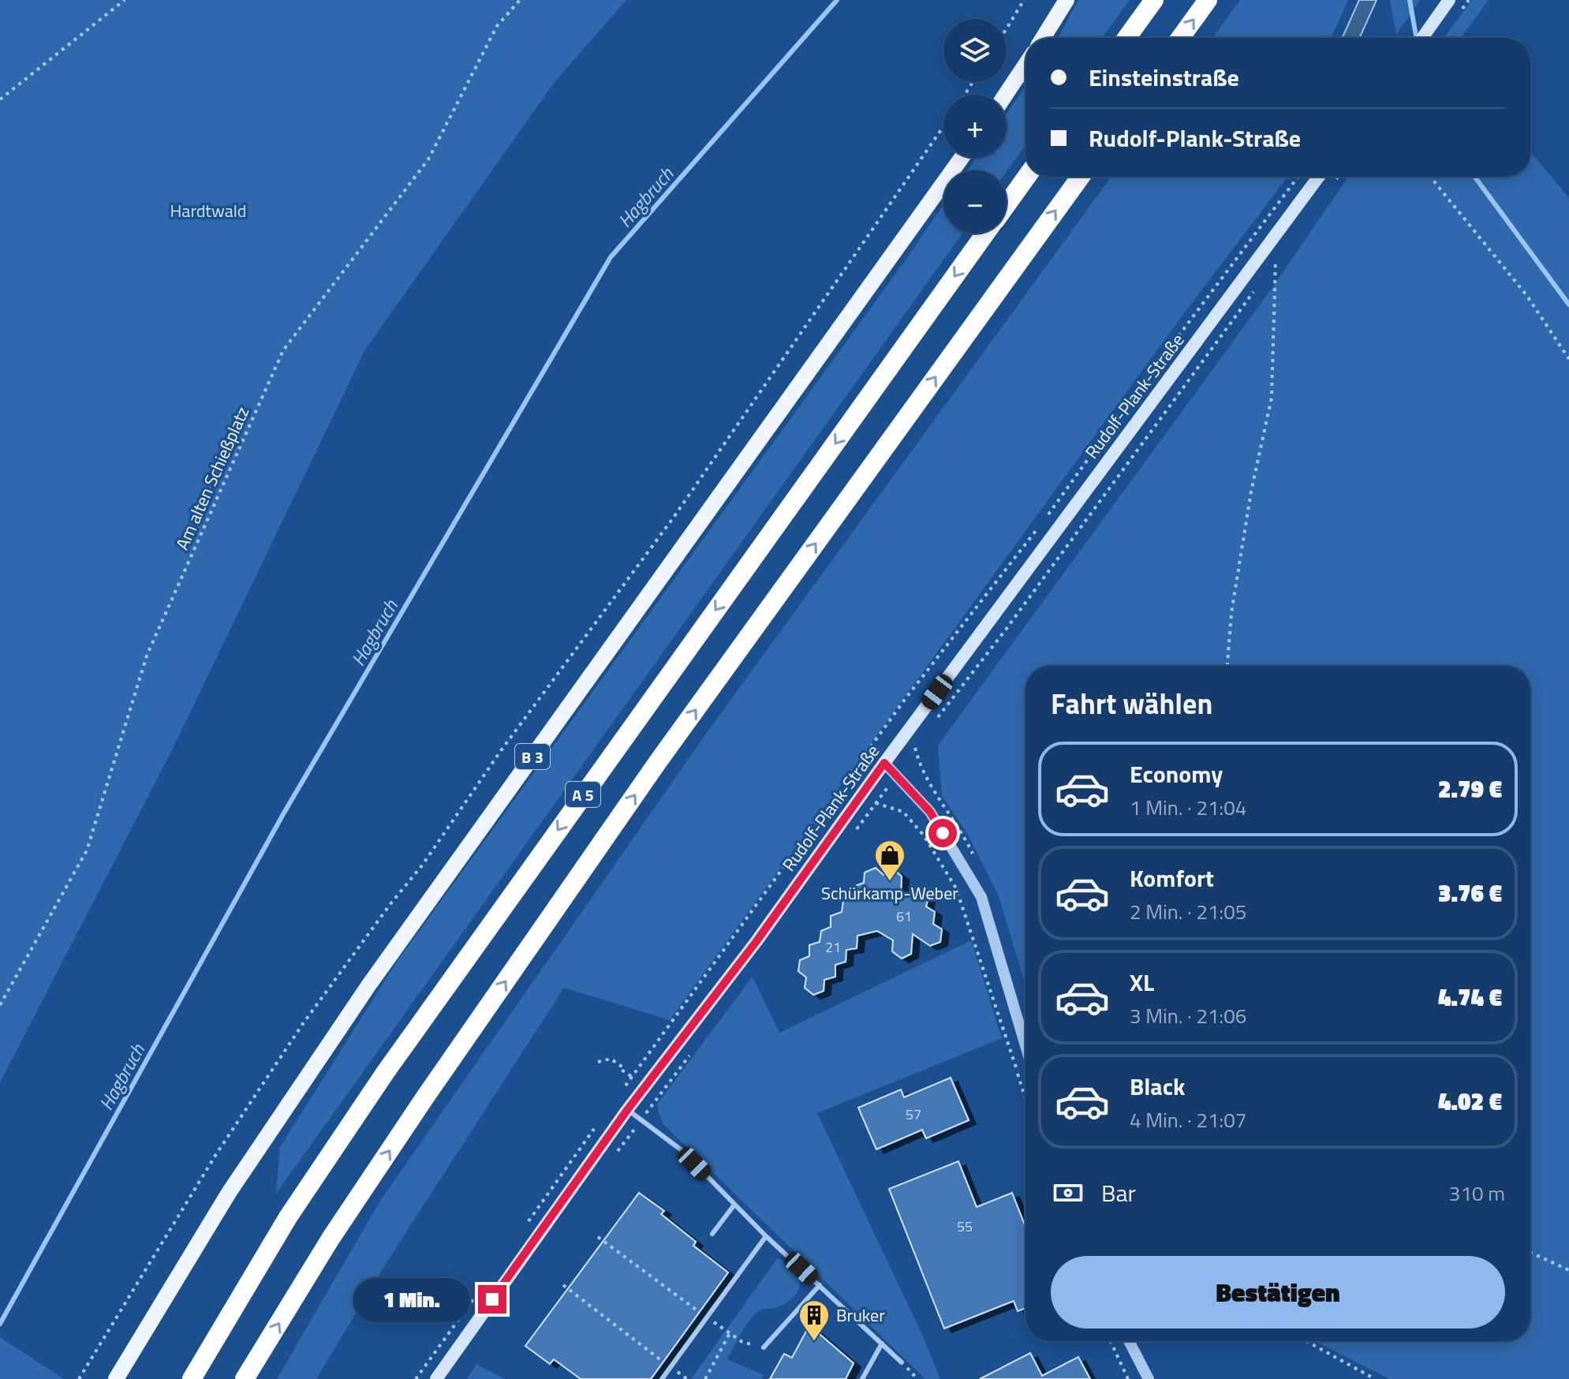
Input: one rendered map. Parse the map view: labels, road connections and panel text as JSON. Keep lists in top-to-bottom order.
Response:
{
  "streets": {
    "highway": ["A 5"],
    "main road": ["Rudolf-Plank-Straße", "B 3"],
    "path": ["Am alten Schießplatz"]
  },
  "water": ["Hagbruch"],
  "parks": ["Hardtwald"],
  "places": {
    "shop": ["Schürkamp-Weber"],
    "building": ["Bruker"]
  },
  "house_numbers": [
    "61",
    "21",
    "57",
    "55"
  ],
  "page": {
    "map_buttons": ["+", "−"],
    "banner": ["Einsteinstraße", "Rudolf-Plank-Straße"],
    "heading": "Fahrt wählen",
    "list": [
      {
        "name": "Economy",
        "note": "1 Min. · 21:04",
        "value": "2.79 €"
      },
      {
        "name": "Komfort",
        "note": "2 Min. · 21:05",
        "value": "3.76 €"
      },
      {
        "name": "XL",
        "note": "3 Min. · 21:06",
        "value": "4.74 €"
      },
      {
        "name": "Black",
        "note": "4 Min. · 21:07",
        "value": "4.02 €"
      }
    ],
    "pay": ["Bar", "310 m"],
    "buttons": "Bestätigen",
    "bubble": "1 Min."
  }
}
